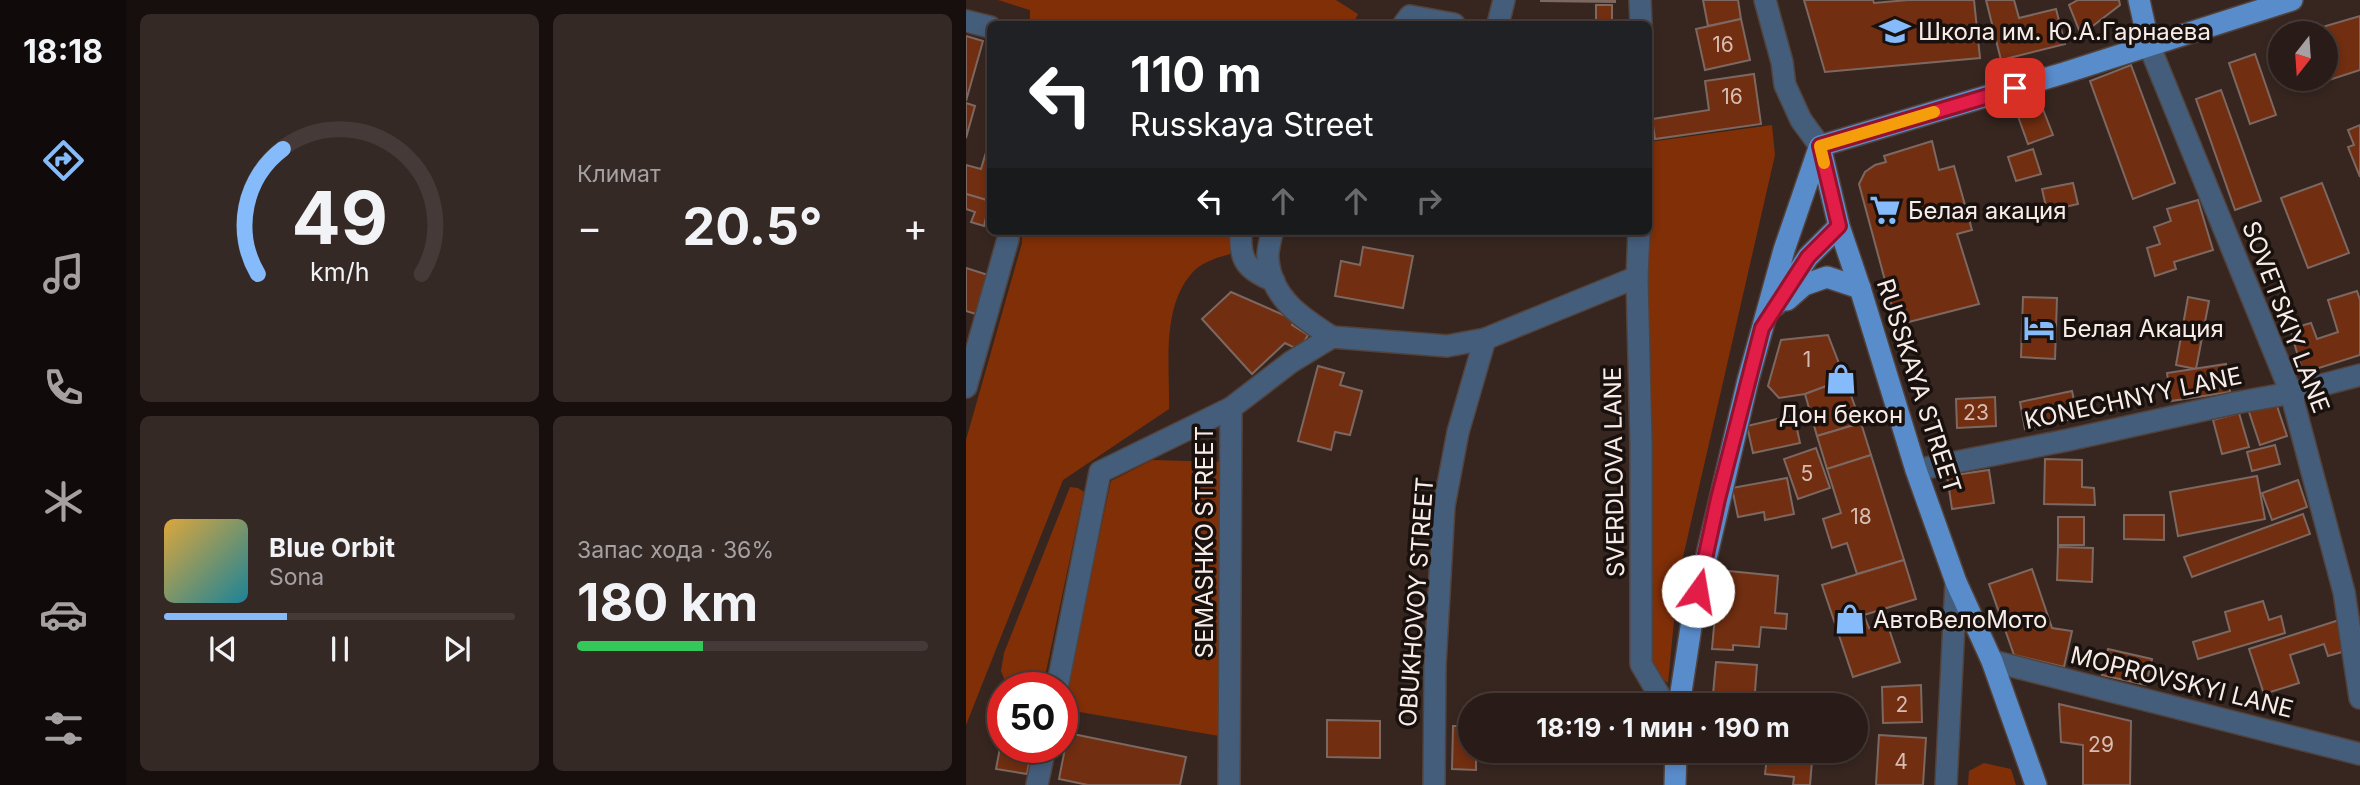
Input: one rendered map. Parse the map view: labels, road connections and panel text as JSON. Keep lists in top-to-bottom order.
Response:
{
  "streets": {
    "main road": ["RUSSKAYA STREET"],
    "street": [
      "SOVETSKIY LANE",
      "KONECHNYY LANE",
      "SVERDLOVA LANE",
      "SEMASHKO STREET",
      "OBUKHOVOY STREET",
      "MOPROVSKYI LANE"
    ]
  },
  "crossings": [
    ["SOVETSKIY LANE", "KONECHNYY LANE"],
    ["RUSSKAYA STREET", "KONECHNYY LANE"],
    ["RUSSKAYA STREET", "MOPROVSKYI LANE"]
  ],
  "places": {
    "school or university": ["Школа им. Ю.А.Гарнаева"],
    "supermarket": ["Белая акация"],
    "hotel": ["Белая Акация"],
    "shop": ["Дон бекон", "АвтоВелоМото"]
  },
  "house_numbers": [
    "16",
    "16",
    "1",
    "23",
    "5",
    "18",
    "2",
    "29",
    "4"
  ],
  "north": "bottom",
  "page": {
    "tabs": "18:18",
    "tile": [
      "Климат",
      ["Запас хода · 36%", "180 km"]
    ],
    "turn": ["110 m", "Russkaya Street"],
    "heat": ["−", "20.5°", "+"],
    "song": ["Blue Orbit", "Sona"],
    "limit": "50",
    "trip": "18:19 · 1 мин · 190 m",
    "gauge": ["49", "km/h"]
  }
}
